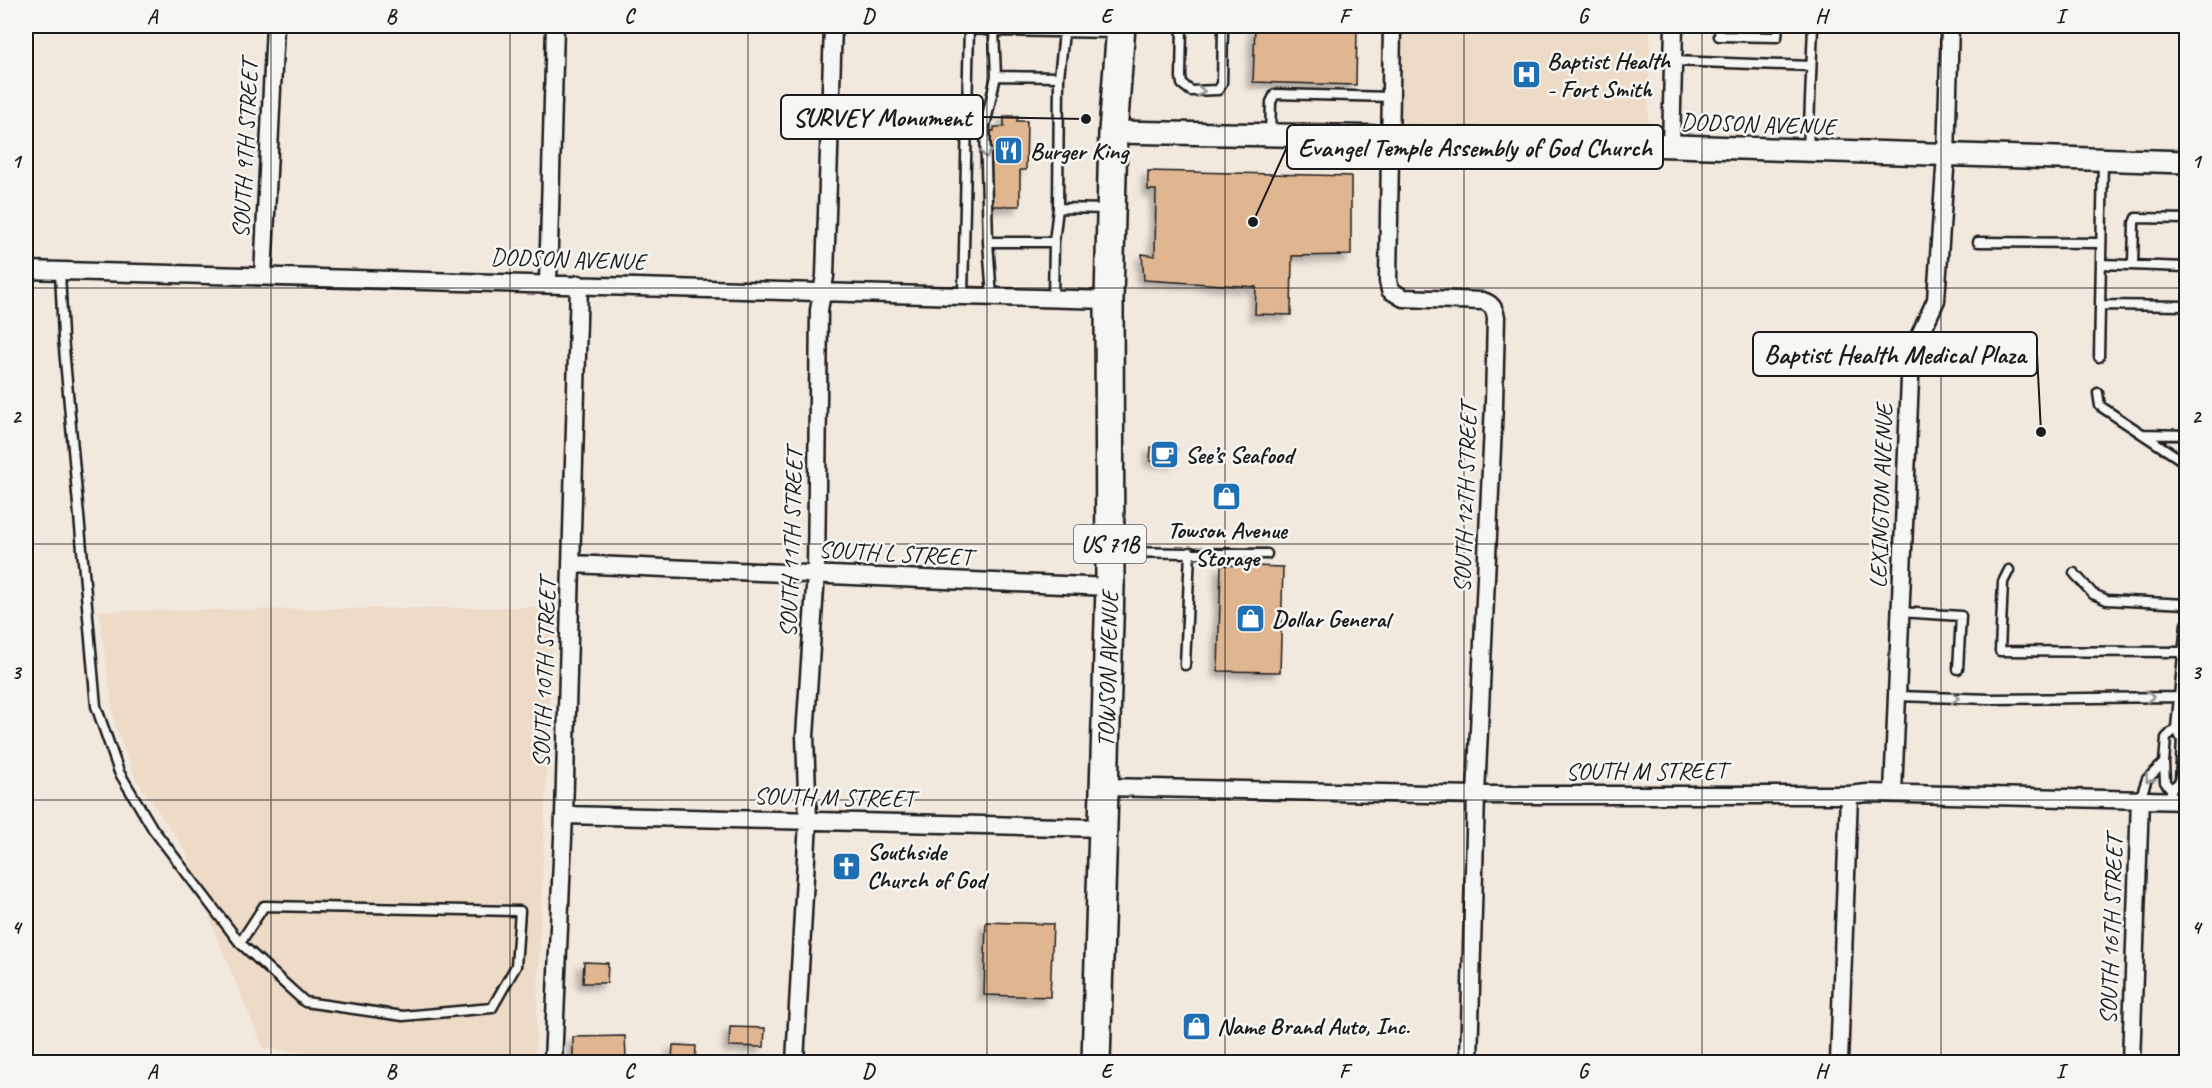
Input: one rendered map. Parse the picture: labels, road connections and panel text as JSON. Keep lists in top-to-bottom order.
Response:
{
  "streets": {
    "main road": ["US 71B", "TOWSON AVENUE"],
    "street": [
      "DODSON AVENUE",
      "SOUTH 9TH STREET",
      "LEXINGTON AVENUE",
      "SOUTH 12TH STREET",
      "SOUTH 11TH STREET",
      "SOUTH L STREET",
      "SOUTH 10TH STREET",
      "SOUTH M STREET",
      "SOUTH 16TH STREET"
    ]
  },
  "crossings": [
    ["DODSON AVENUE", "SOUTH 9TH STREET"],
    ["DODSON AVENUE", "LEXINGTON AVENUE"],
    ["DODSON AVENUE", "SOUTH 12TH STREET"],
    ["DODSON AVENUE", "SOUTH 11TH STREET"],
    ["DODSON AVENUE", "TOWSON AVENUE"],
    ["DODSON AVENUE", "SOUTH 10TH STREET"],
    ["LEXINGTON AVENUE", "SOUTH M STREET"],
    ["SOUTH 12TH STREET", "SOUTH M STREET"],
    ["SOUTH 11TH STREET", "SOUTH L STREET"],
    ["SOUTH 11TH STREET", "SOUTH M STREET"],
    ["SOUTH L STREET", "TOWSON AVENUE"],
    ["SOUTH L STREET", "SOUTH 10TH STREET"],
    ["TOWSON AVENUE", "SOUTH M STREET"],
    ["SOUTH 10TH STREET", "SOUTH M STREET"],
    ["SOUTH M STREET", "SOUTH 16TH STREET"]
  ],
  "places": {
    "hospital": ["Baptist Health - Fort Smith"],
    "other": ["SURVEY Monument", "Evangel Temple Assembly of God Church", "Baptist Health Medical Plaza"],
    "restaurant": ["Burger King"],
    "cafe": ["See’s Seafood"],
    "shop": ["Towson Avenue Storage", "Dollar General", "Name Brand Auto, Inc."],
    "church": ["Southside Church of God"]
  },
  "grid": {
    "columns": [
      "A",
      "B",
      "C",
      "D",
      "E",
      "F",
      "G",
      "H",
      "I"
    ],
    "rows": [
      "1",
      "2",
      "3",
      "4"
    ]
  }
}
